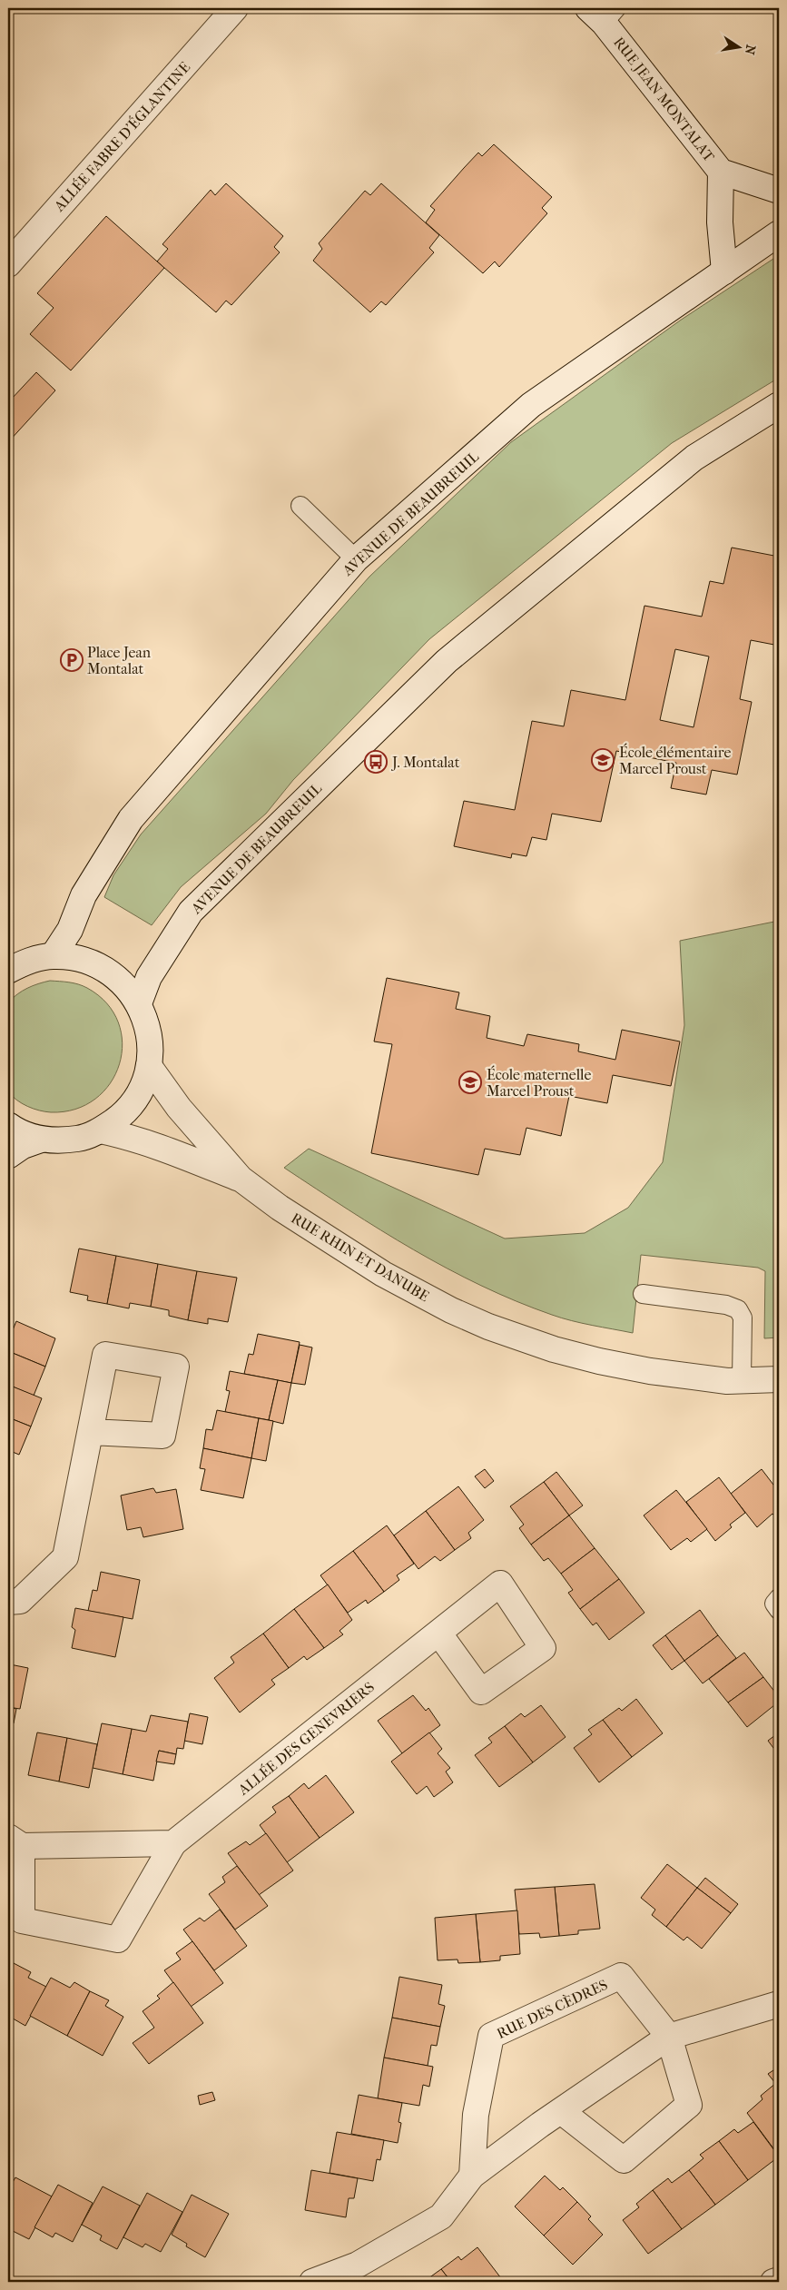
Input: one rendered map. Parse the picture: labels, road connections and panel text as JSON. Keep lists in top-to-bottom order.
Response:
{
  "streets": {
    "street": [
      "RUE JEAN MONTALAT",
      "ALLÉE FABRE D'ÉGLANTINE",
      "AVENUE DE BEAUBREUIL",
      "RUE RHIN ET DANUBE",
      "ALLÉE DES GENEVRIERS",
      "RUE DES CÈDRES"
    ]
  },
  "crossings": [
    ["RUE JEAN MONTALAT", "AVENUE DE BEAUBREUIL"]
  ],
  "places": {
    "parking": ["Place Jean Montalat"],
    "school or university": ["École élémentaire Marcel Proust", "École maternelle Marcel Proust"],
    "bus stop": ["J. Montalat"]
  },
  "north": "right"
}
